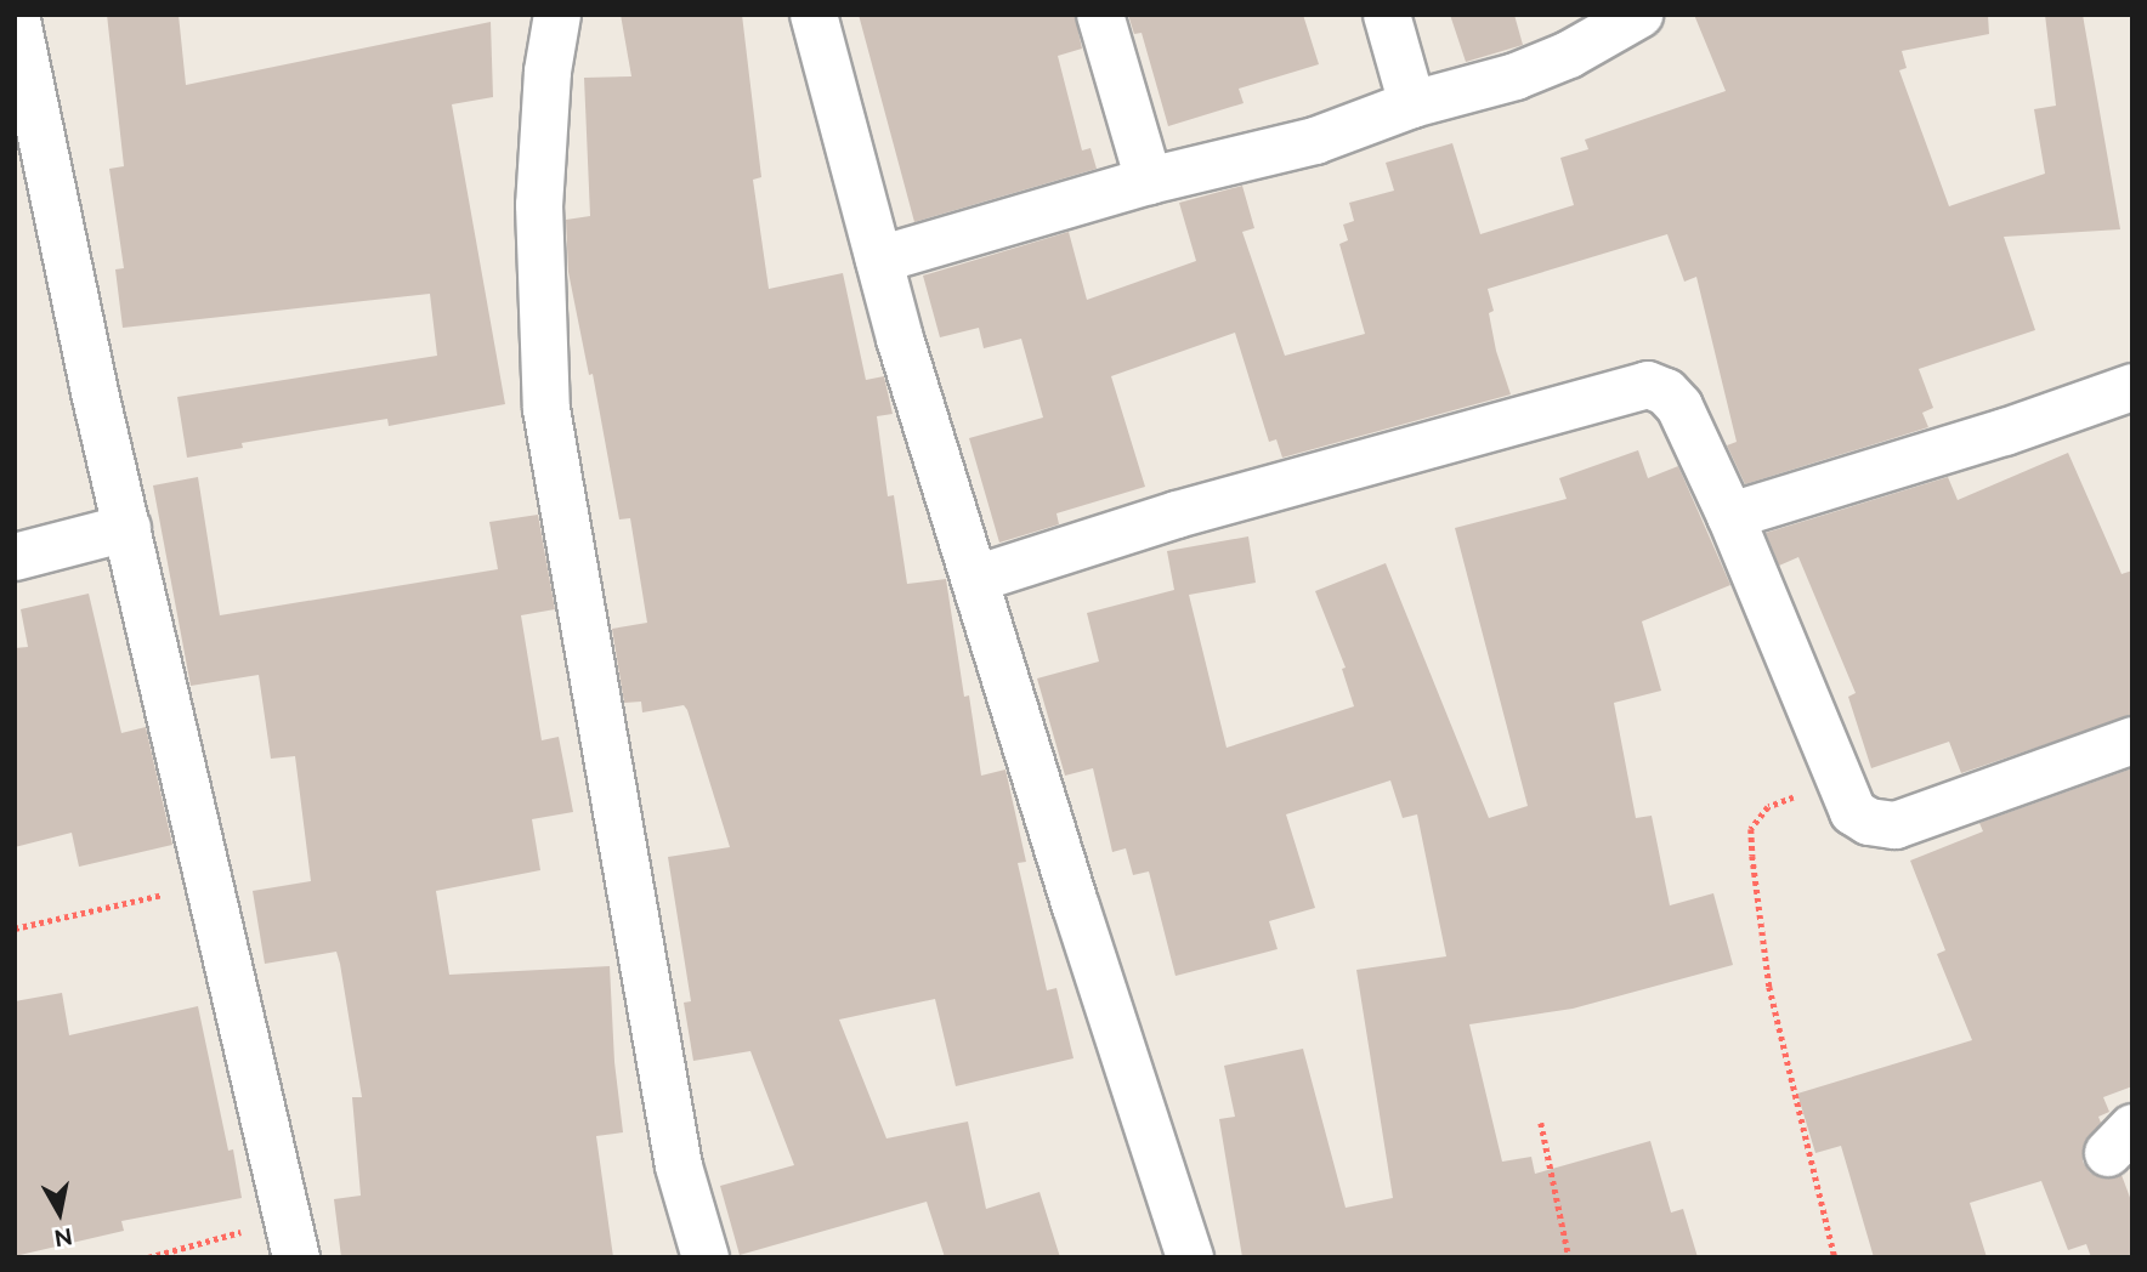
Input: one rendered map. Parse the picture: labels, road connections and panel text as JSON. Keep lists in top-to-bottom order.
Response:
{
  "north": "bottom"
}
